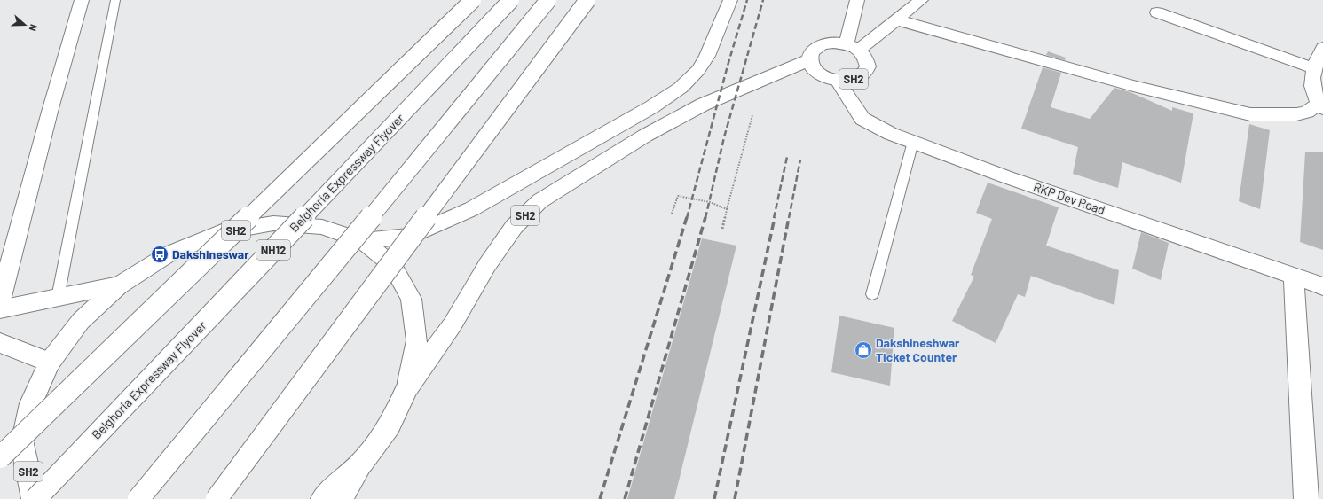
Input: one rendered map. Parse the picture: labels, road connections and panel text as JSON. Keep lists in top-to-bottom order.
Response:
{
  "streets": {
    "main road": [
      "SH2",
      "Belghoria Expressway Flyover",
      "RKP Dev Road",
      "NH12"
    ]
  },
  "crossings": [
    ["SH2", "Belghoria Expressway Flyover"],
    ["SH2", "RKP Dev Road"]
  ],
  "places": {
    "bus stop": ["Dakshineswar"],
    "shop": ["Dakshineshwar Ticket Counter"]
  },
  "north": "right"
}
